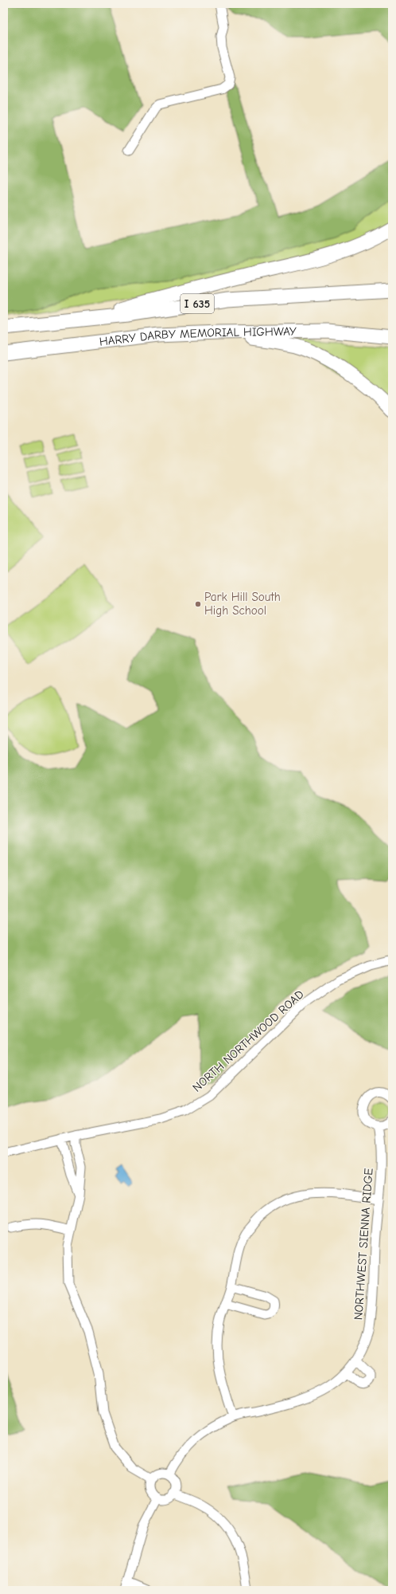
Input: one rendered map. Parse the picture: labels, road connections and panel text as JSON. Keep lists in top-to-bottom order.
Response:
{
  "streets": {
    "highway": ["I 635", "HARRY DARBY MEMORIAL HIGHWAY"],
    "street": ["NORTH NORTHWOOD ROAD", "NORTHWEST SIENNA RIDGE"]
  },
  "places": ["Park Hill South High School"]
}
